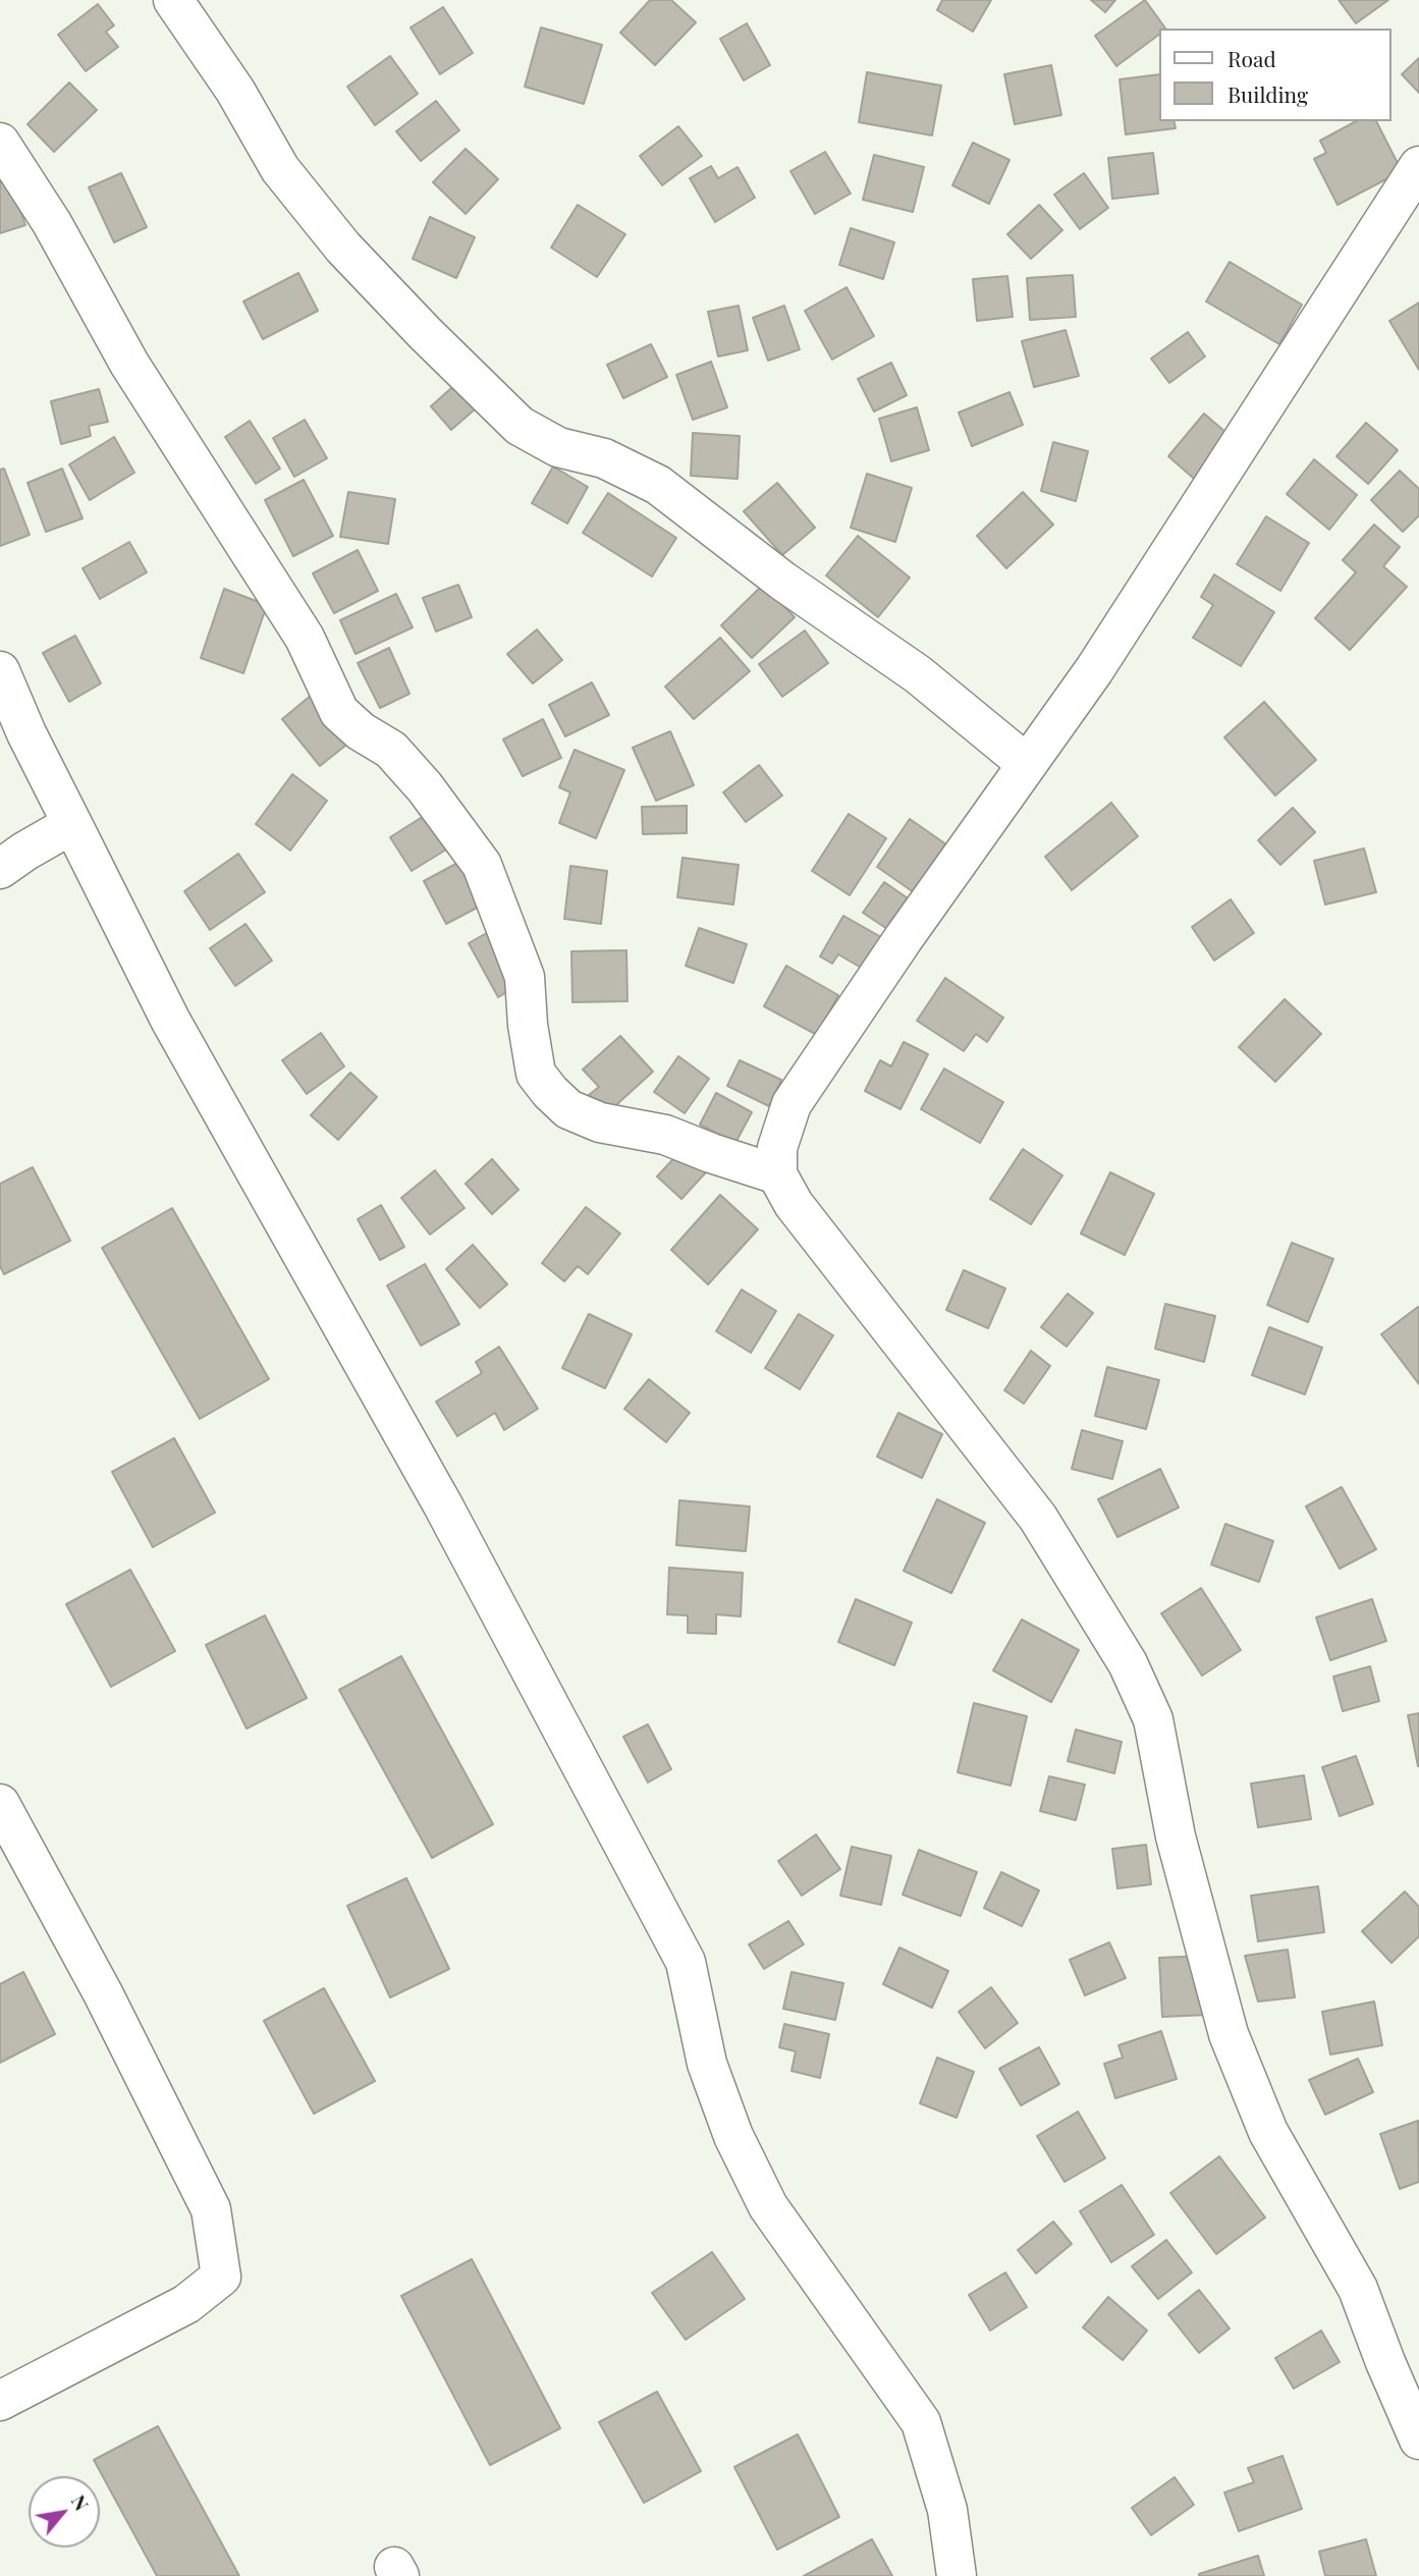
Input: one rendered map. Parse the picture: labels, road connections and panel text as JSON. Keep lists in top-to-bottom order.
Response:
{
  "legend": ["Road", "Building"],
  "north": "top right"
}
